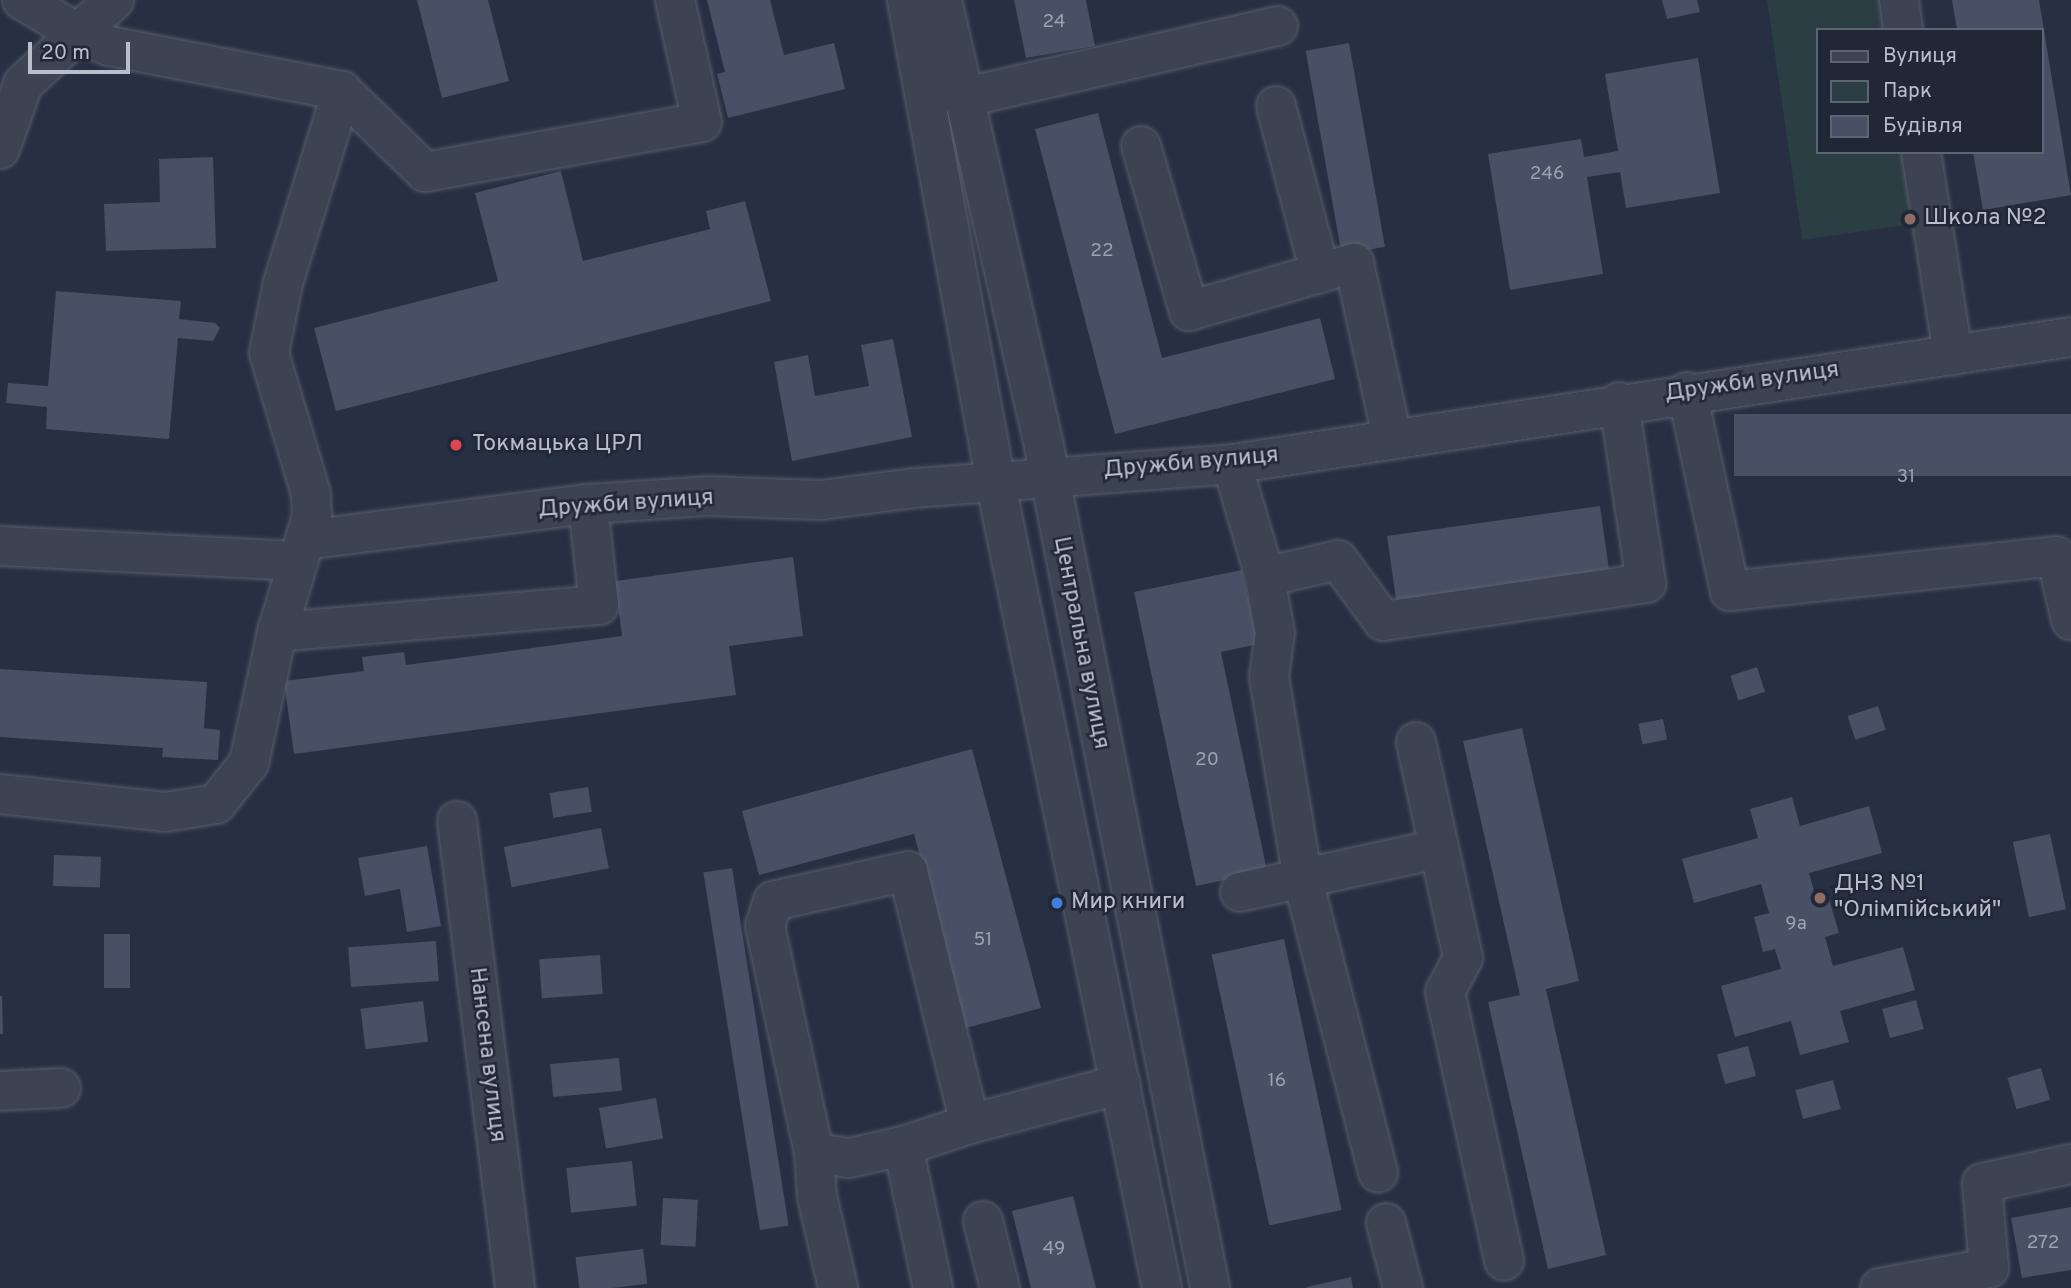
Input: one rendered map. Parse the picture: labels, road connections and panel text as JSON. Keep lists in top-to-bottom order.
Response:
{
  "streets": {
    "street": ["Дружби вулиця", "Центральна вулиця", "Нансена вулиця"]
  },
  "crossings": [
    ["Дружби вулиця", "Центральна вулиця"]
  ],
  "places": [
    "Школа №2",
    "Токмацька ЦРЛ",
    "ДНЗ №1 \"Олімпійський\"",
    "Мир книги"
  ],
  "house_numbers": [
    "24",
    "246",
    "22",
    "31",
    "20",
    "9а",
    "51",
    "16",
    "272",
    "49"
  ],
  "legend": ["Вулиця", "Парк", "Будівля"],
  "scale_bar": "20 m"
}
